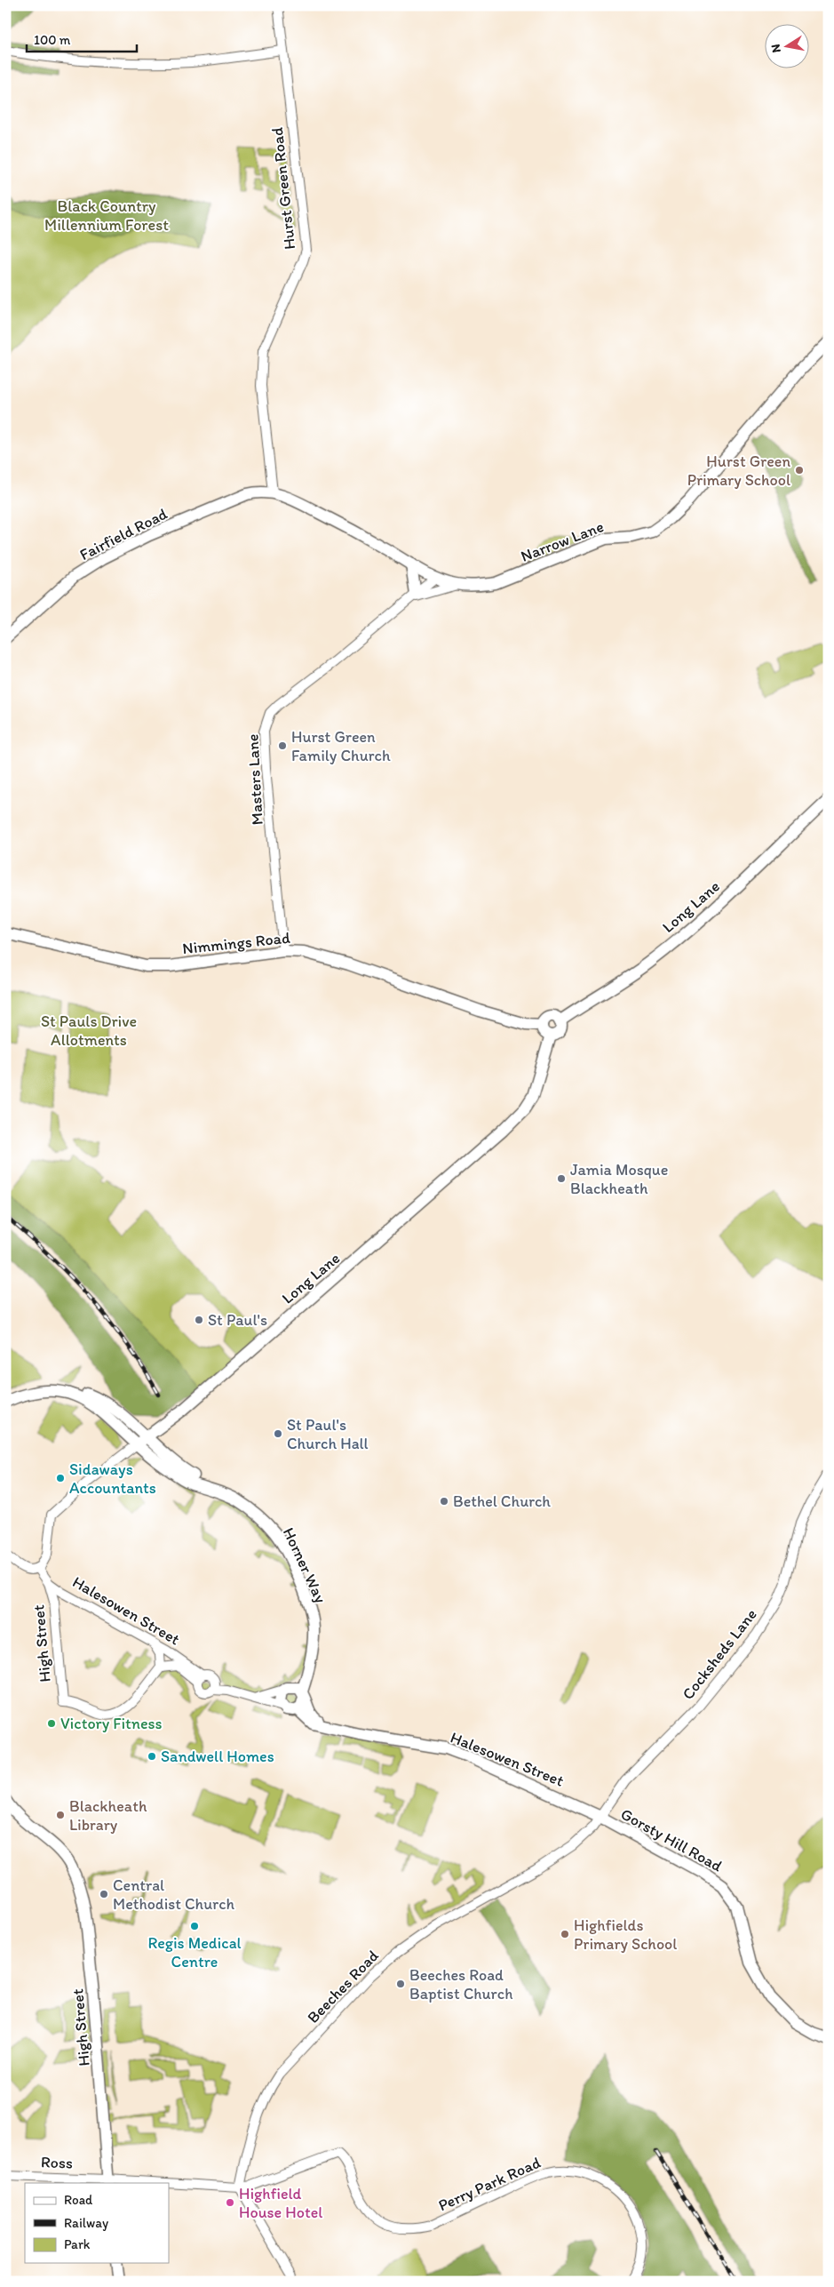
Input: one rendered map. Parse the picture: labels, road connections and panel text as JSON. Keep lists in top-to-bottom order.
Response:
{
  "streets": {
    "main road": [
      "Fairfield Road",
      "Narrow Lane",
      "Long Lane",
      "Nimmings Road",
      "Horner Way",
      "Halesowen Street",
      "High Street",
      "Gorsty Hill Road"
    ],
    "street": [
      "Hurst Green Road",
      "Masters Lane",
      "Cocksheds Lane",
      "Beeches Road",
      "Ross",
      "Perry Park Road"
    ]
  },
  "crossings": [
    ["Hurst Green Road", "Fairfield Road"],
    ["Hurst Green Road", "Narrow Lane"],
    ["Fairfield Road", "Narrow Lane"],
    ["Narrow Lane", "Masters Lane"],
    ["Masters Lane", "Nimmings Road"],
    ["Long Lane", "Nimmings Road"],
    ["Long Lane", "Horner Way"],
    ["Long Lane", "Halesowen Street"],
    ["Horner Way", "Halesowen Street"],
    ["Halesowen Street", "High Street"],
    ["Halesowen Street", "Cocksheds Lane"],
    ["Halesowen Street", "Gorsty Hill Road"],
    ["Halesowen Street", "Beeches Road"],
    ["High Street", "Ross"],
    ["Cocksheds Lane", "Gorsty Hill Road"],
    ["Cocksheds Lane", "Beeches Road"],
    ["Gorsty Hill Road", "Beeches Road"],
    ["Beeches Road", "Ross"],
    ["Ross", "Perry Park Road"]
  ],
  "parks": ["Black Country Millennium Forest", "St Pauls Drive Allotments"],
  "places": [
    "Hurst Green Primary School",
    "Hurst Green Family Church",
    "Jamia Mosque Blackheath",
    "St Paul's",
    "St Paul's Church Hall",
    "Sidaways Accountants",
    "Bethel Church",
    "Victory Fitness",
    "Sandwell Homes",
    "Blackheath Library",
    "Central Methodist Church",
    "Regis Medical Centre",
    "Highfields Primary School",
    "Beeches Road Baptist Church",
    "Highfield House Hotel"
  ],
  "legend": ["Road", "Railway", "Park"],
  "scale_bar": "100 m",
  "north": "left"
}
